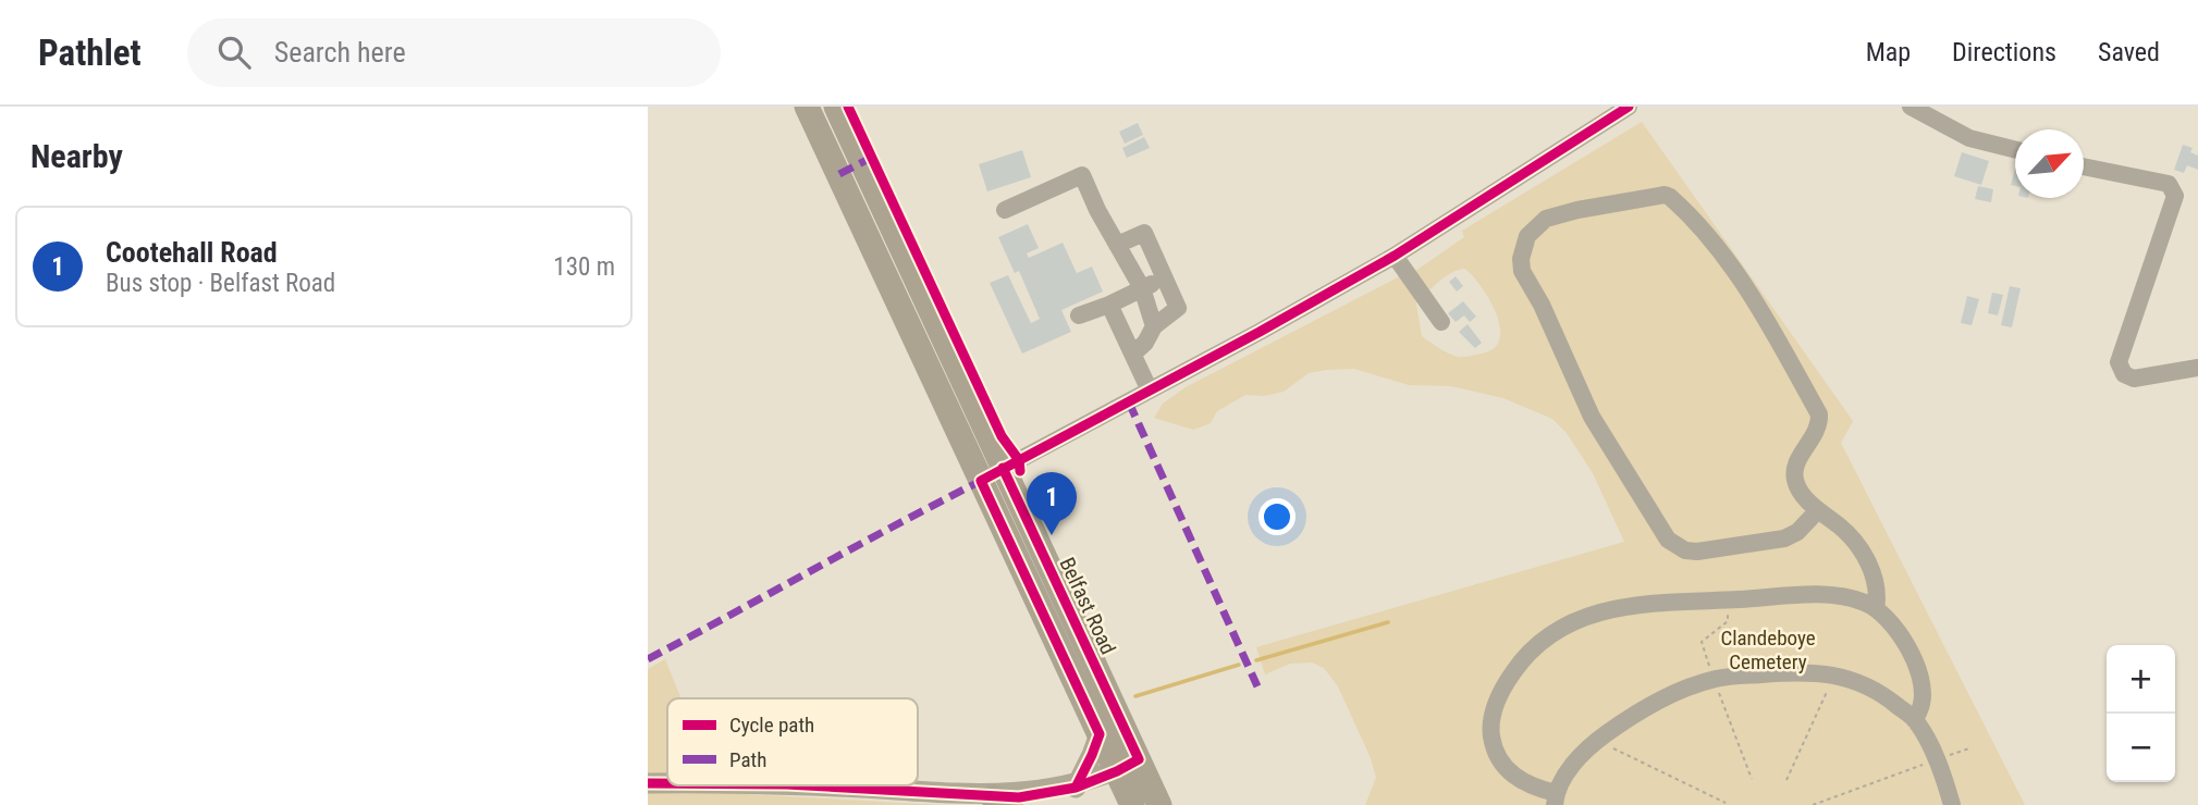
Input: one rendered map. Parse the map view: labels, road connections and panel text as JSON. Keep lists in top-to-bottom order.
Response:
{
  "streets": {
    "highway": ["Belfast Road"]
  },
  "parks": ["Clandeboye Cemetery"],
  "legend": ["Cycle path", "Path"],
  "north": "top right",
  "page": {
    "header": "Pathlet",
    "search": "Search here",
    "nav": ["Map", "Directions", "Saved"],
    "heading": "Nearby",
    "list": [
      {
        "mark": "1",
        "name": "Cootehall Road",
        "note": "Bus stop · Belfast Road",
        "value": "130 m"
      }
    ],
    "pins": "1",
    "map_buttons": ["+", "−"]
  }
}
